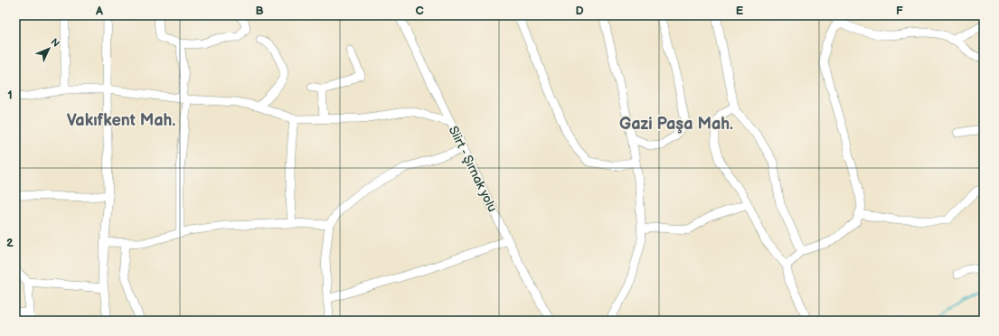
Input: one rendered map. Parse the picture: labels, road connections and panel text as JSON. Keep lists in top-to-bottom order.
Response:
{
  "streets": {
    "street": ["Siirt - Şırnak yolu"]
  },
  "districts": ["Vakıfkent Mah.", "Gazi Paşa Mah."],
  "north": "top right",
  "grid": {
    "columns": [
      "A",
      "B",
      "C",
      "D",
      "E",
      "F"
    ],
    "rows": ["1", "2"]
  }
}
